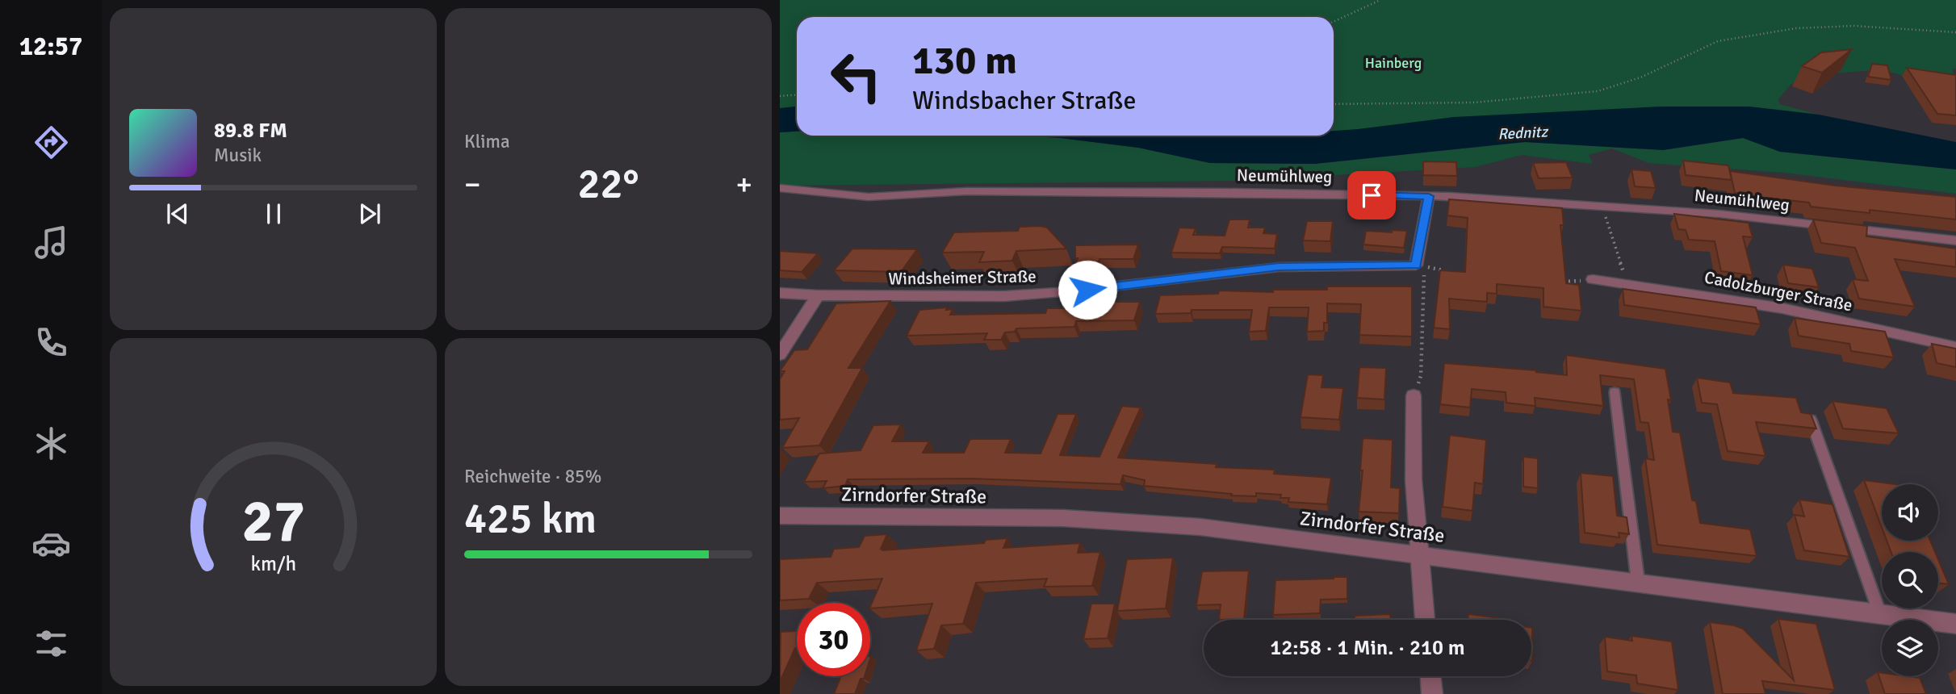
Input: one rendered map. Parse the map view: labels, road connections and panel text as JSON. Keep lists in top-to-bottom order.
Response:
{
  "streets": {
    "street": [
      "Neumühlweg",
      "Windsheimer Straße",
      "Cadolzburger Straße",
      "Zirndorfer Straße"
    ]
  },
  "crossings": [
    ["Neumühlweg", "Windsheimer Straße"]
  ],
  "water": ["Rednitz"],
  "parks": ["Hainberg"],
  "page": {
    "tabs": "12:57",
    "tile": [
      "Klima",
      ["Reichweite · 85%", "425 km"]
    ],
    "turn": ["130 m", "Windsbacher Straße"],
    "song": ["89.8 FM", "Musik"],
    "heat": ["−", "22°", "+"],
    "limit": "30",
    "trip": "12:58 · 1 Min. · 210 m",
    "gauge": ["27", "km/h"]
  }
}
